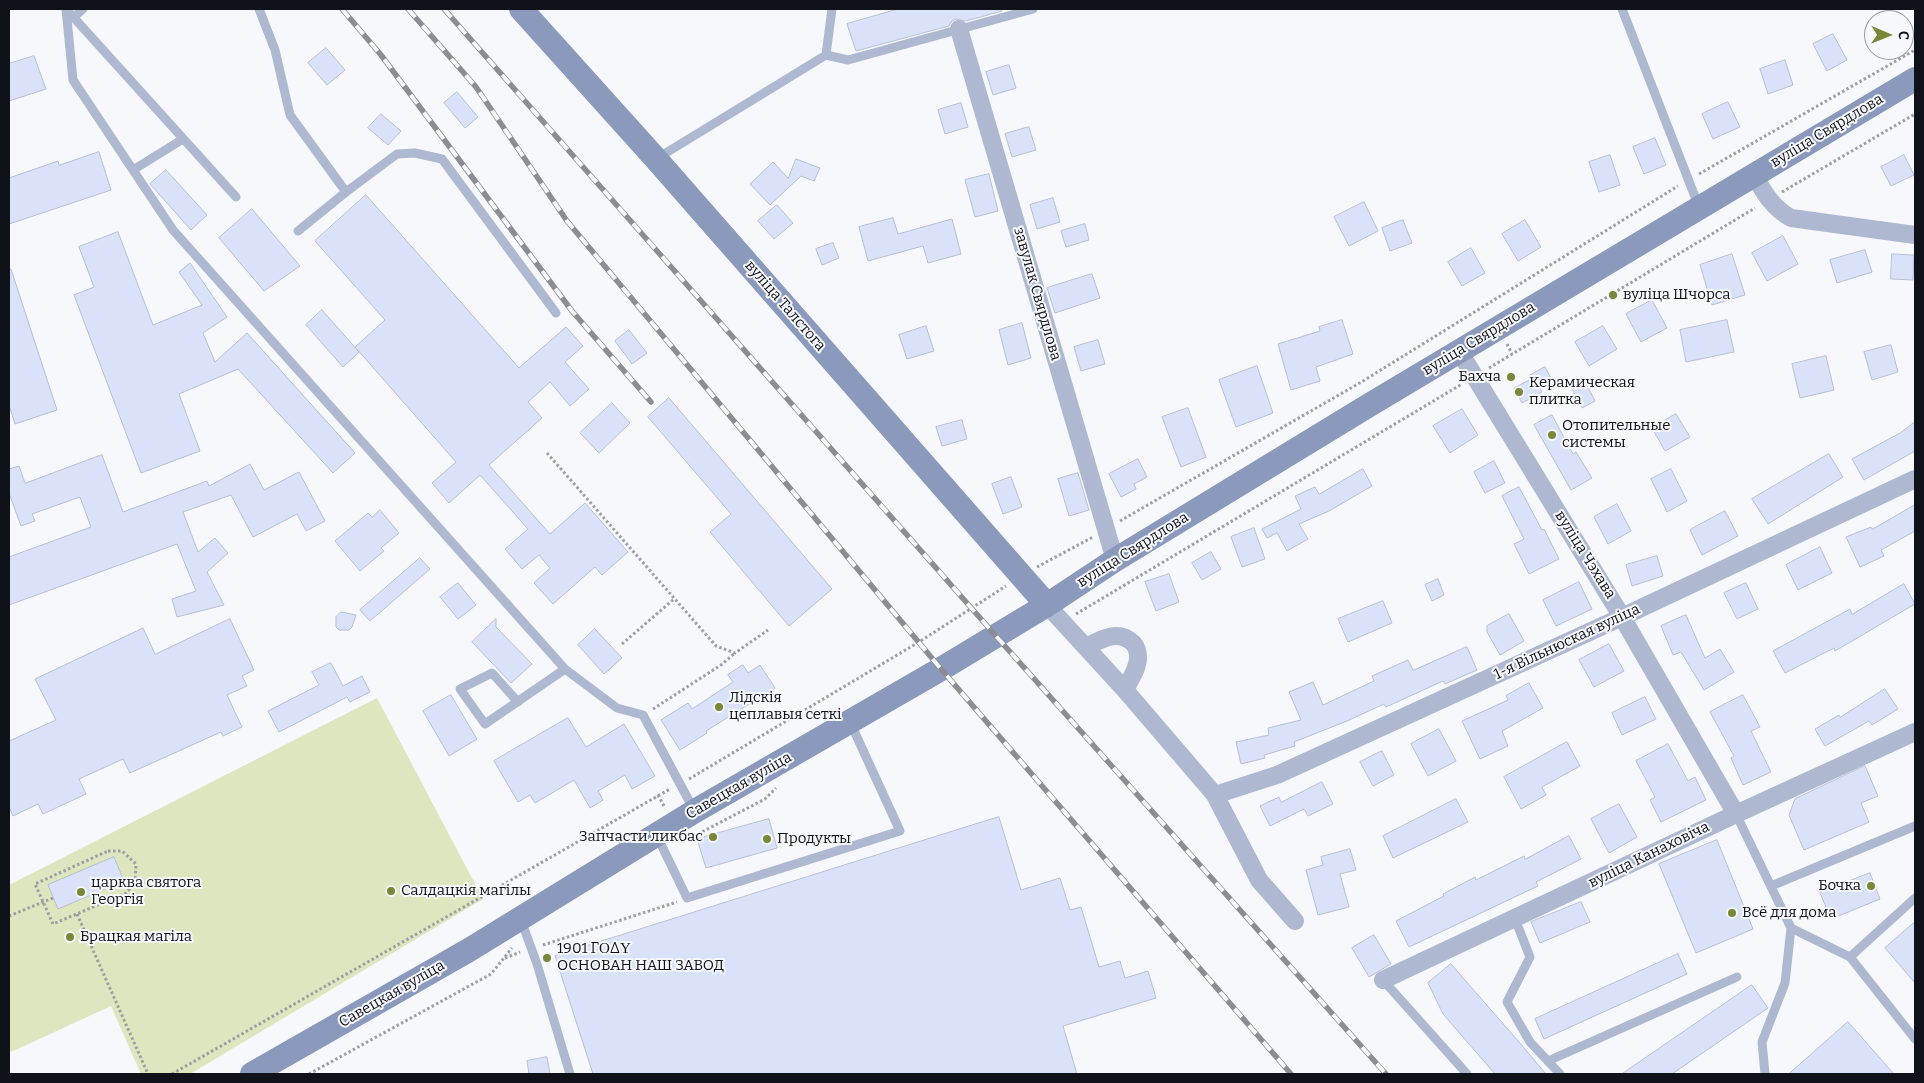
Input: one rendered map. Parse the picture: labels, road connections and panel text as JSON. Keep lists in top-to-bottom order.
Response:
{
  "streets": {
    "main road": ["вуліца Свярдлова", "вуліца Талстога", "Савецкая вуліца"],
    "street": [
      "завулак Свярдлова",
      "вуліца Чэхава",
      "1-я Вільнюская вуліца",
      "вуліца Канаховіча"
    ]
  },
  "crossings": [
    ["вуліца Свярдлова", "завулак Свярдлова"],
    ["вуліца Свярдлова", "вуліца Талстога"],
    ["вуліца Свярдлова", "вуліца Чэхава"],
    ["вуліца Свярдлова", "Савецкая вуліца"],
    ["вуліца Талстога", "Савецкая вуліца"],
    ["вуліца Чэхава", "1-я Вільнюская вуліца"],
    ["вуліца Чэхава", "вуліца Канаховіча"]
  ],
  "places": [
    "вуліца Шчорса",
    "Бахча",
    "Керамическая плитка",
    "Отопительные системы",
    "Лідскія цеплавыя сеткі",
    "Запчасти ликбас",
    "Продукты",
    "Бочка",
    "Салдацкія магілы",
    "царква святога Георгія",
    "Всё для дома",
    "Брацкая магіла",
    "1901 ΓΟΔΥ ОСНОВАН НАШ ЗАВОД"
  ],
  "north": "right"
}
